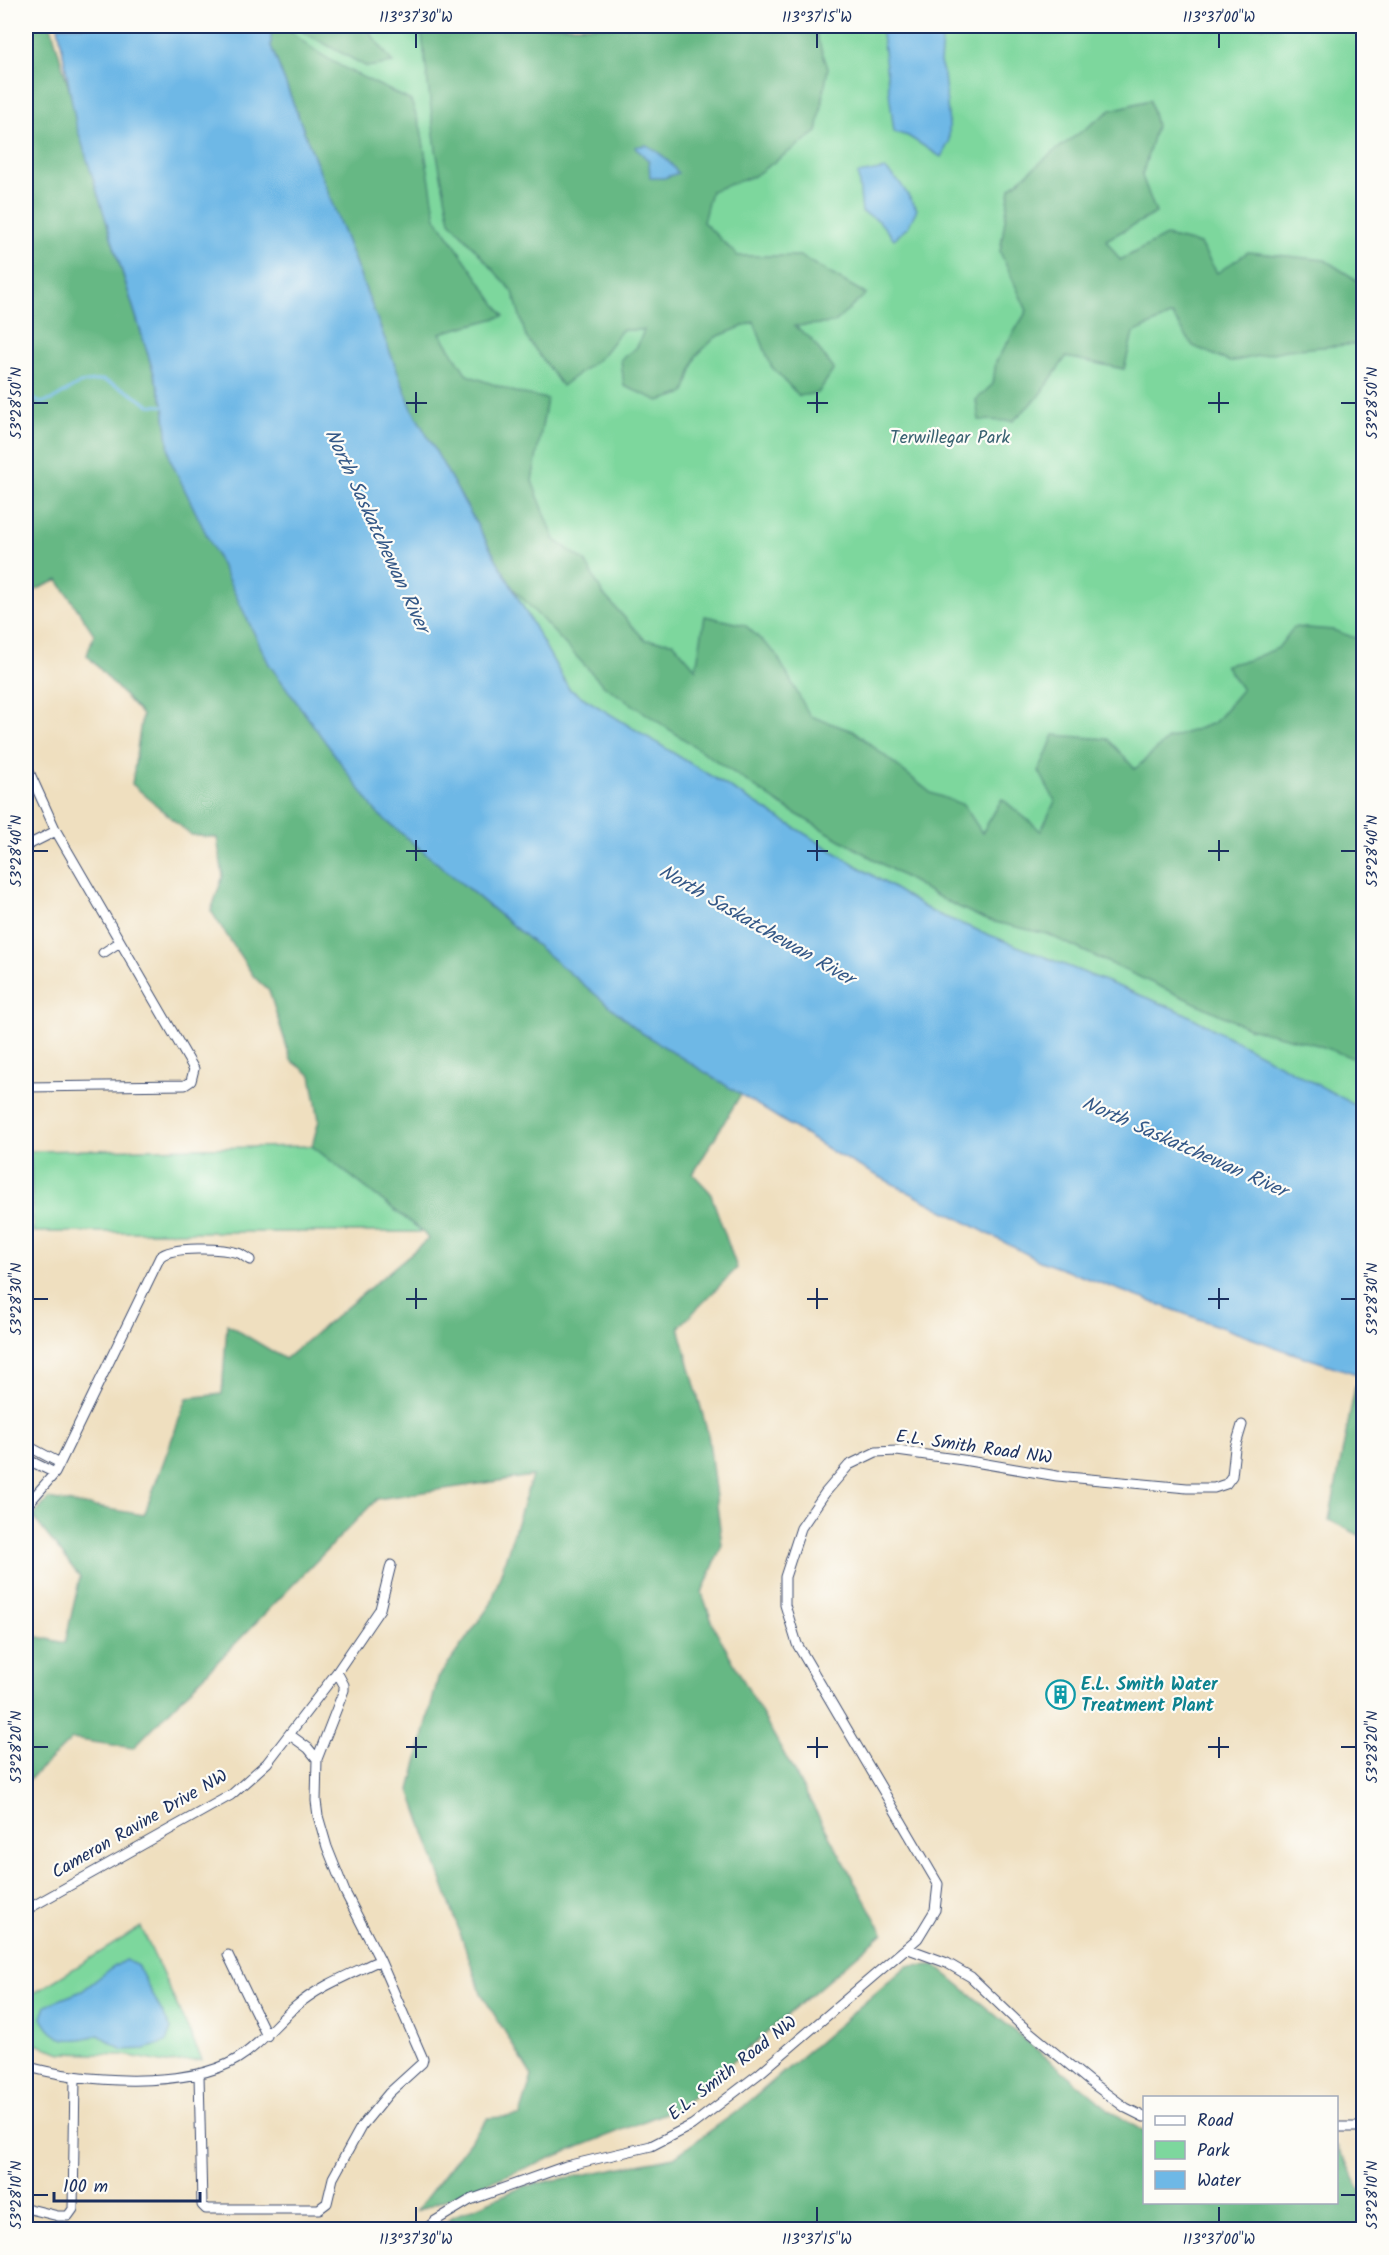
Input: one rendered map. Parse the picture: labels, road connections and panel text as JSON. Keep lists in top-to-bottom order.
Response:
{
  "streets": {
    "street": ["E.L. Smith Road NW", "Cameron Ravine Drive NW"]
  },
  "water": ["North Saskatchewan River"],
  "parks": ["Terwillegar Park"],
  "places": {
    "building": ["E.L. Smith Water Treatment Plant"]
  },
  "legend": ["Road", "Park", "Water"],
  "scale_bar": "100 m",
  "coordinates": [
    "113°37'30\"W",
    "113°37'15\"W",
    "113°37'00\"W",
    "53°28'50\"N",
    "53°28'40\"N",
    "53°28'30\"N",
    "53°28'20\"N",
    "53°28'10\"N"
  ]
}
